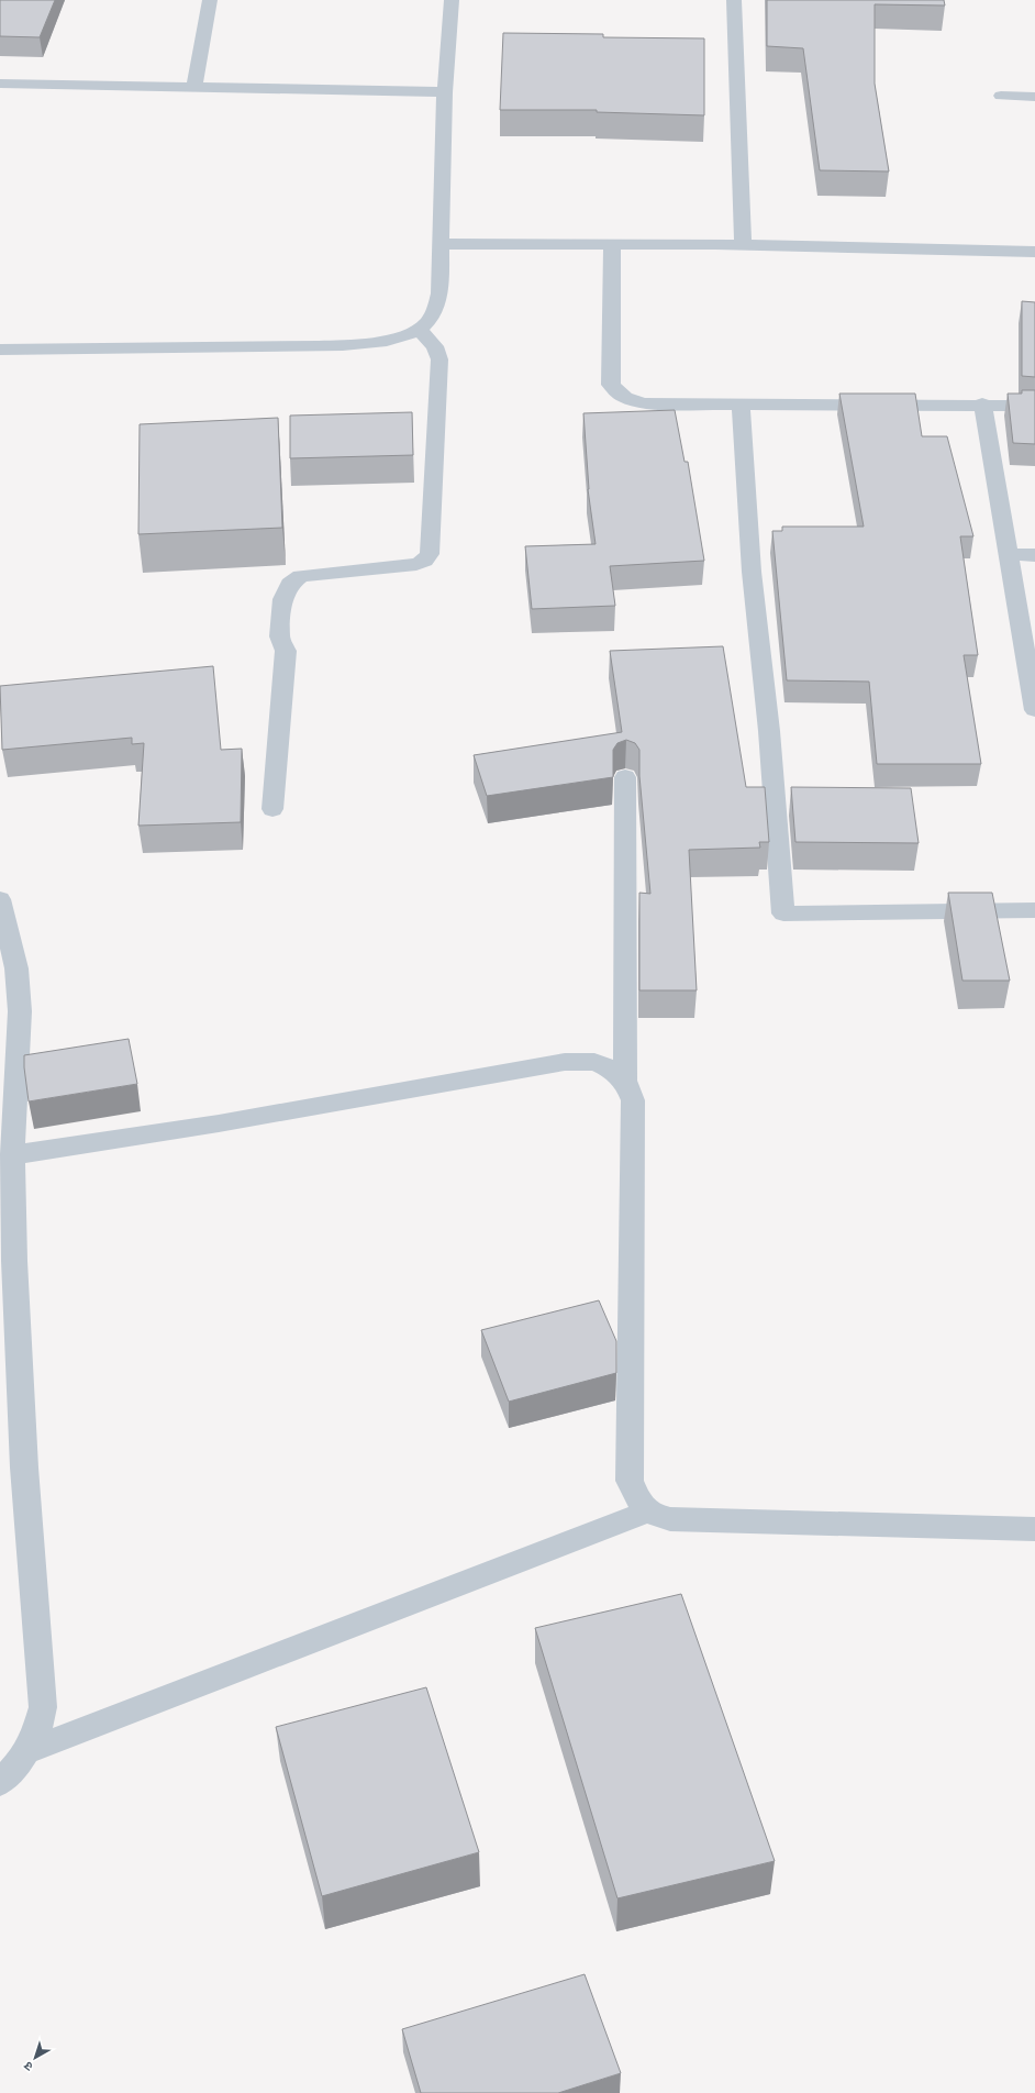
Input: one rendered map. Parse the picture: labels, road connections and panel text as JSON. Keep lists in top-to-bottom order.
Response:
{
  "north": "bottom left"
}
